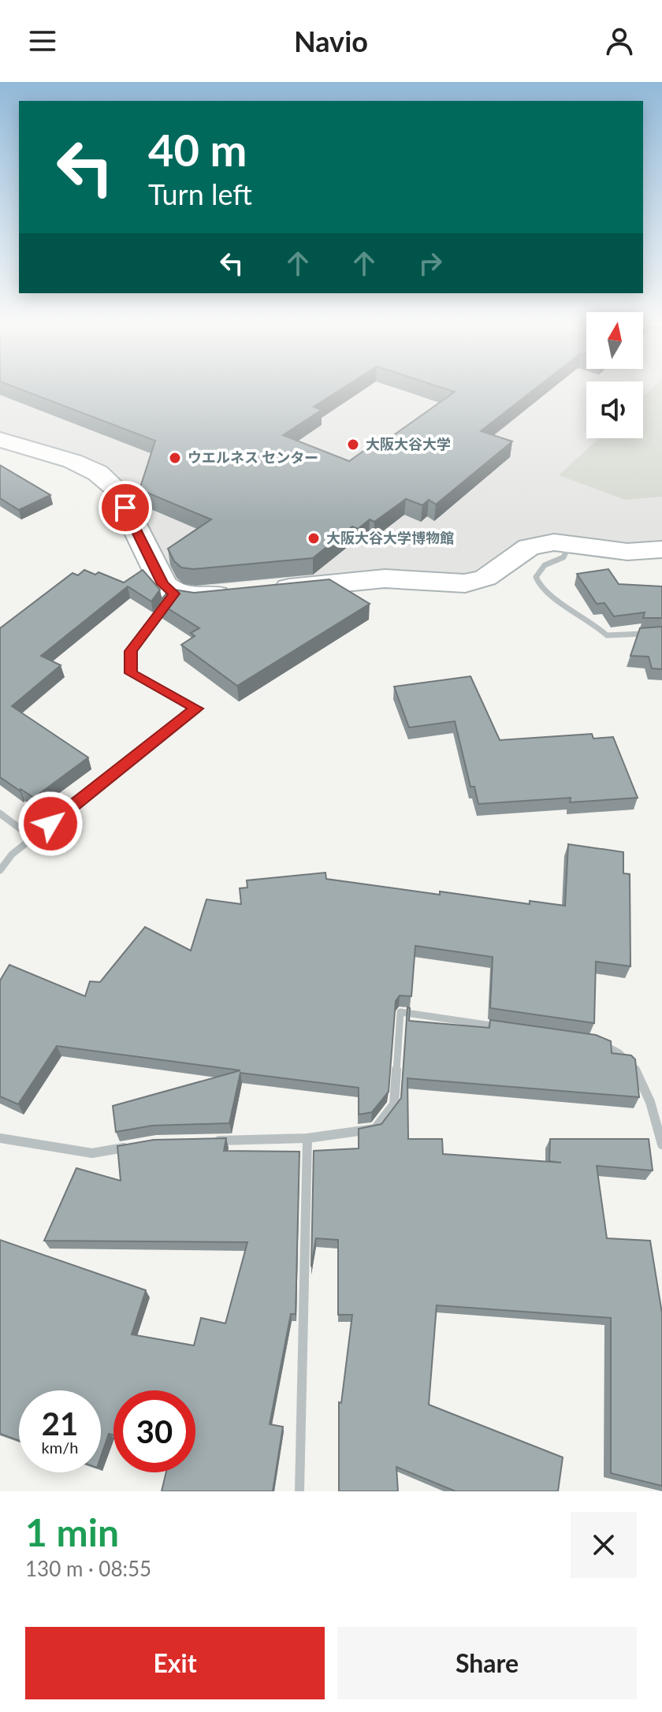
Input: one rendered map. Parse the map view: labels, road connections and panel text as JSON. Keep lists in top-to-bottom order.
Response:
{
  "places": ["大阪大谷大学", "ウエルネス センター", "大阪大谷大学博物館"],
  "north": "top",
  "page": {
    "header": "Navio",
    "turn": ["40 m", "Turn left"],
    "speed": "21 km/h",
    "limit": "30",
    "heading": ["1 min", "130 m · 08:55"],
    "buttons": ["Exit", "Share"]
  }
}
